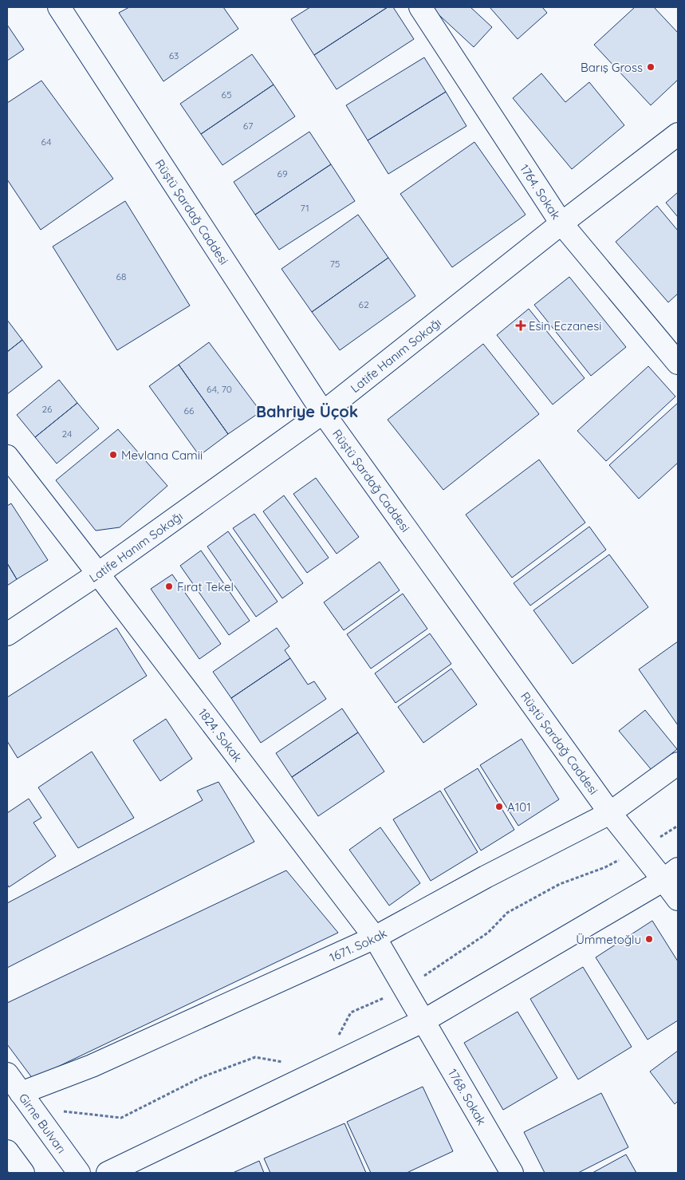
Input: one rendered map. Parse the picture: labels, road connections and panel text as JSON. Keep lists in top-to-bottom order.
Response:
{
  "streets": {
    "street": [
      "1764. Sokak",
      "Rüştü Şardağ Caddesi",
      "Latife Hanım Sokağı",
      "1824. Sokak",
      "1671. Sokak",
      "1768. Sokak",
      "Girne Bulvarı"
    ]
  },
  "crossings": [
    ["1764. Sokak", "Latife Hanım Sokağı"],
    ["Rüştü Şardağ Caddesi", "Latife Hanım Sokağı"],
    ["Rüştü Şardağ Caddesi", "1671. Sokak"],
    ["Latife Hanım Sokağı", "1824. Sokak"],
    ["1824. Sokak", "1671. Sokak"],
    ["1824. Sokak", "1768. Sokak"],
    ["1671. Sokak", "Girne Bulvarı"]
  ],
  "districts": ["Bahriye Üçok"],
  "places": {
    "other": [
      "Barış Gross",
      "Mevlana Camii",
      "Fırat Tekel",
      "A101",
      "Ümmetoğlu"
    ],
    "health": ["Esin Eczanesi"]
  },
  "house_numbers": [
    "63",
    "65",
    "67",
    "64",
    "69",
    "71",
    "75",
    "68",
    "62",
    "64, 70",
    "26",
    "66",
    "24"
  ]
}
